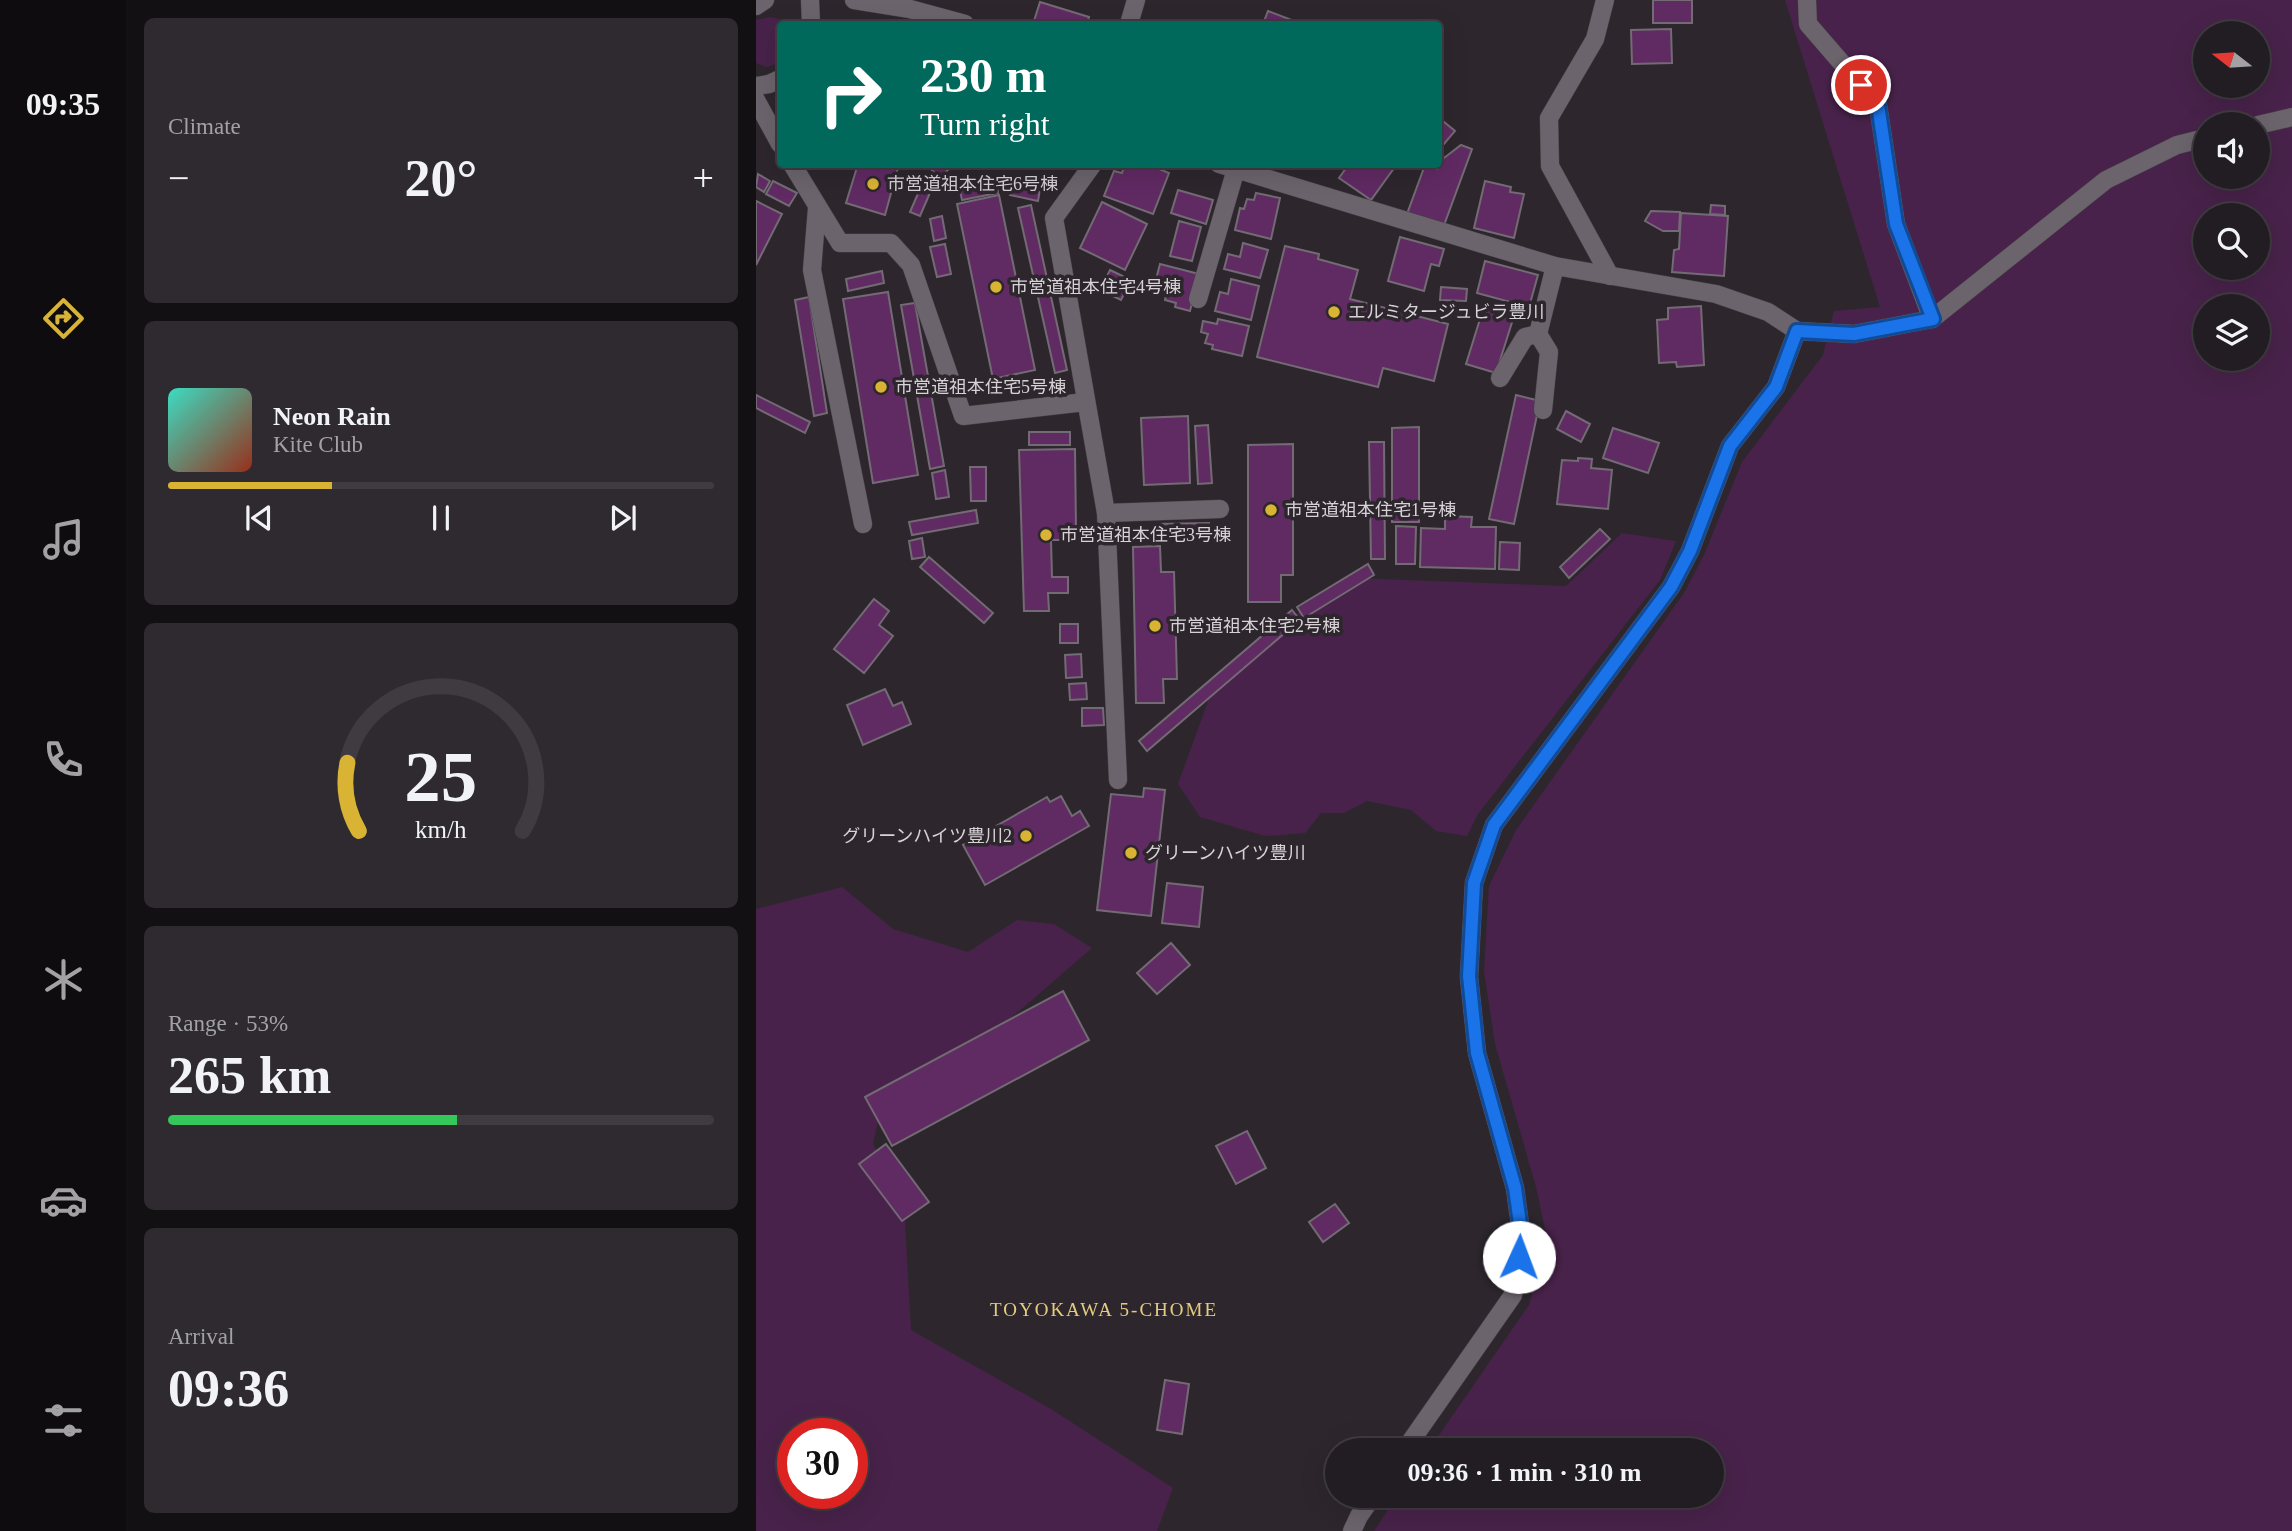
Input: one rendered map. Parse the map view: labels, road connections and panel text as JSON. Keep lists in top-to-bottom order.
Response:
{
  "districts": ["TOYOKAWA 5-CHOME"],
  "places": [
    "市営道祖本住宅6号棟",
    "市営道祖本住宅4号棟",
    "エルミタージュビラ豊川",
    "市営道祖本住宅5号棟",
    "市営道祖本住宅1号棟",
    "市営道祖本住宅3号棟",
    "市営道祖本住宅2号棟",
    "グリーンハイツ豊川2",
    "グリーンハイツ豊川"
  ],
  "north": "left",
  "page": {
    "tabs": "09:35",
    "tile": [
      "Climate",
      ["Range · 53%", "265 km"],
      ["Arrival", "09:36"]
    ],
    "turn": ["230 m", "Turn right"],
    "heat": ["−", "20°", "+"],
    "song": ["Neon Rain", "Kite Club"],
    "limit": "30",
    "trip": "09:36 · 1 min · 310 m",
    "gauge": ["25", "km/h"]
  }
}
